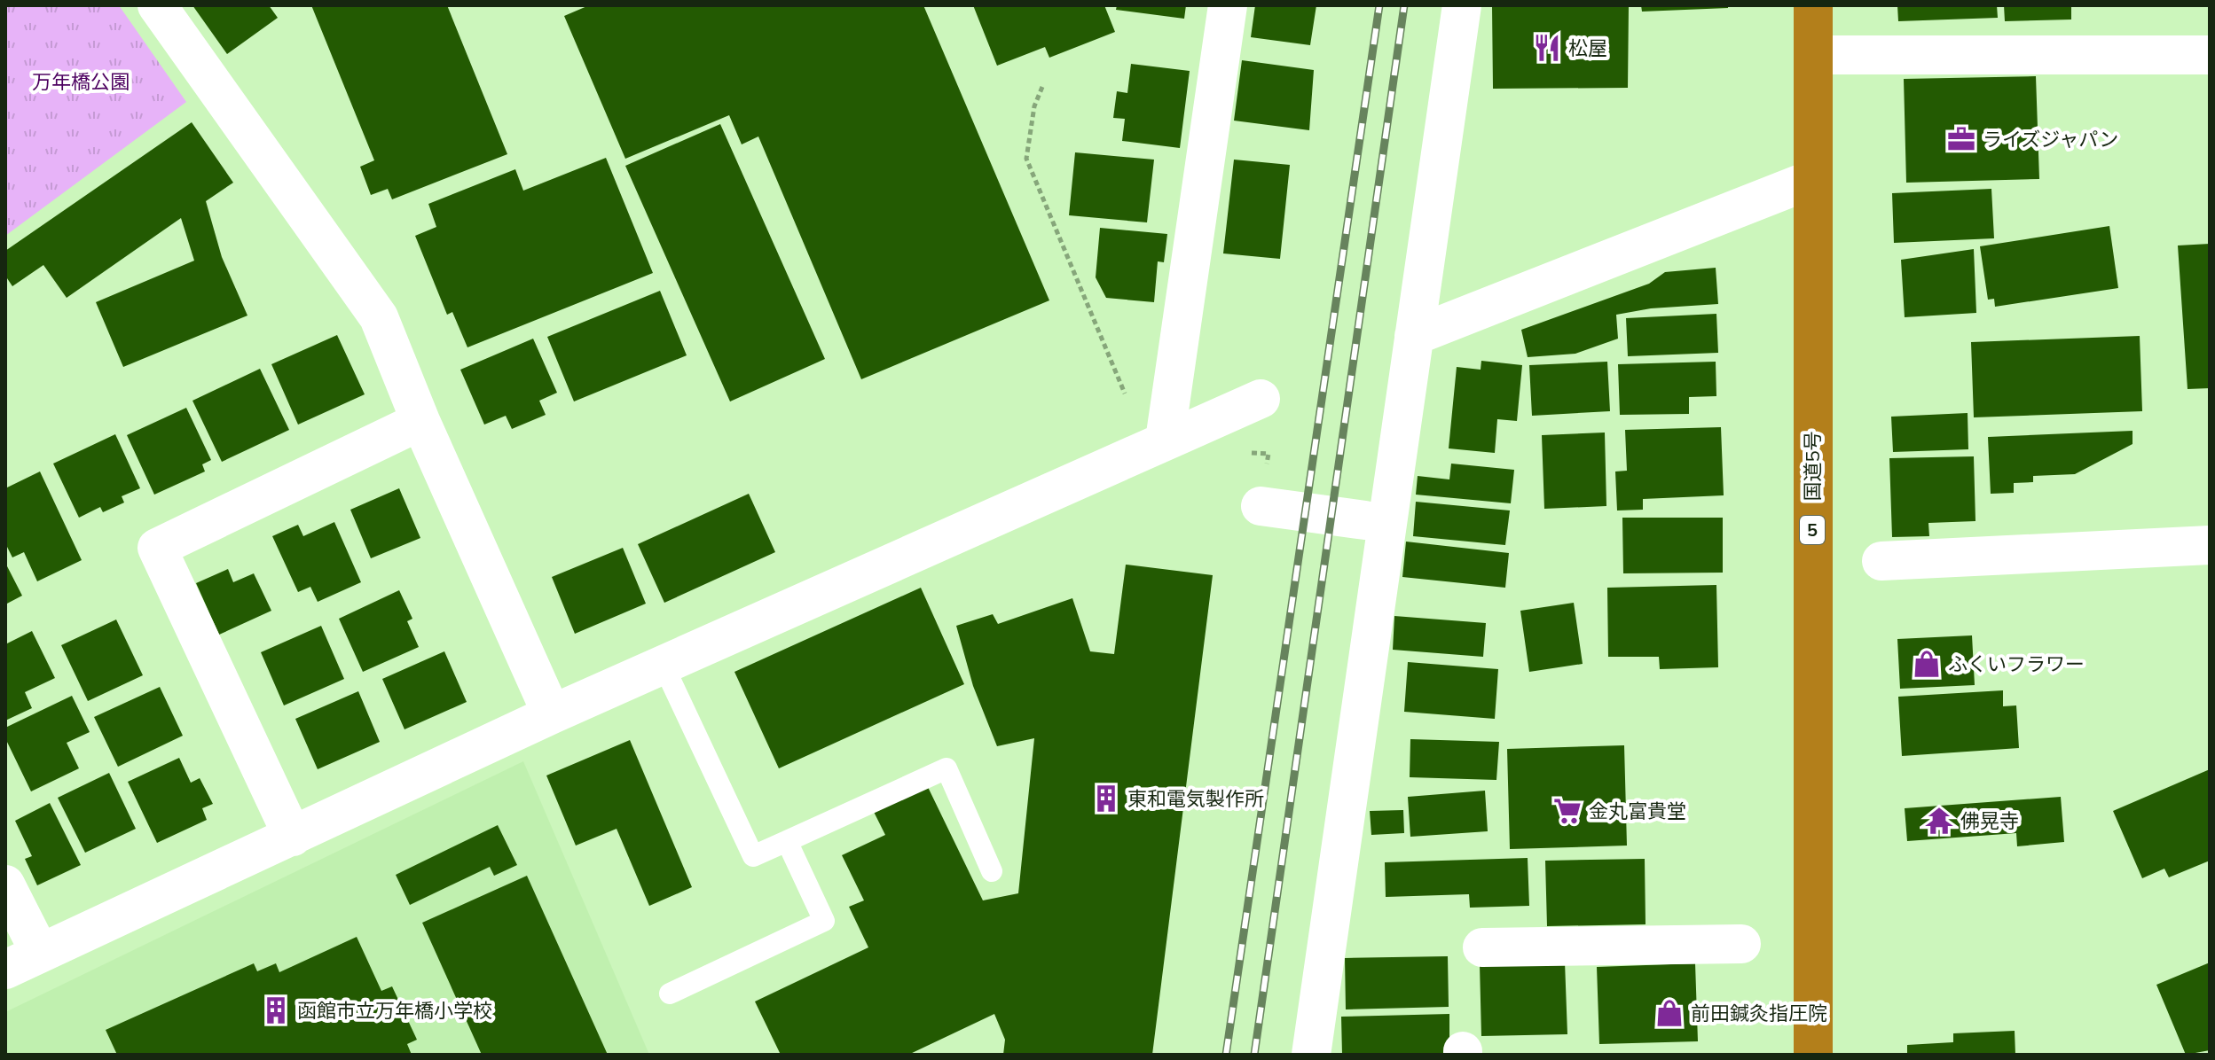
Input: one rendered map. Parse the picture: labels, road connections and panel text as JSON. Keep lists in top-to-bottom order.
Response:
{
  "streets": {
    "highway": ["国道5号", "5"]
  },
  "parks": ["万年橋公園"],
  "places": {
    "restaurant": ["松屋"],
    "office": ["ライズジャパン"],
    "shop": ["ふくいフラワー", "前田鍼灸指圧院"],
    "building": ["東和電気製作所", "函館市立万年橋小学校"],
    "supermarket": ["金丸富貴堂"],
    "temple": ["佛晃寺"]
  }
}
